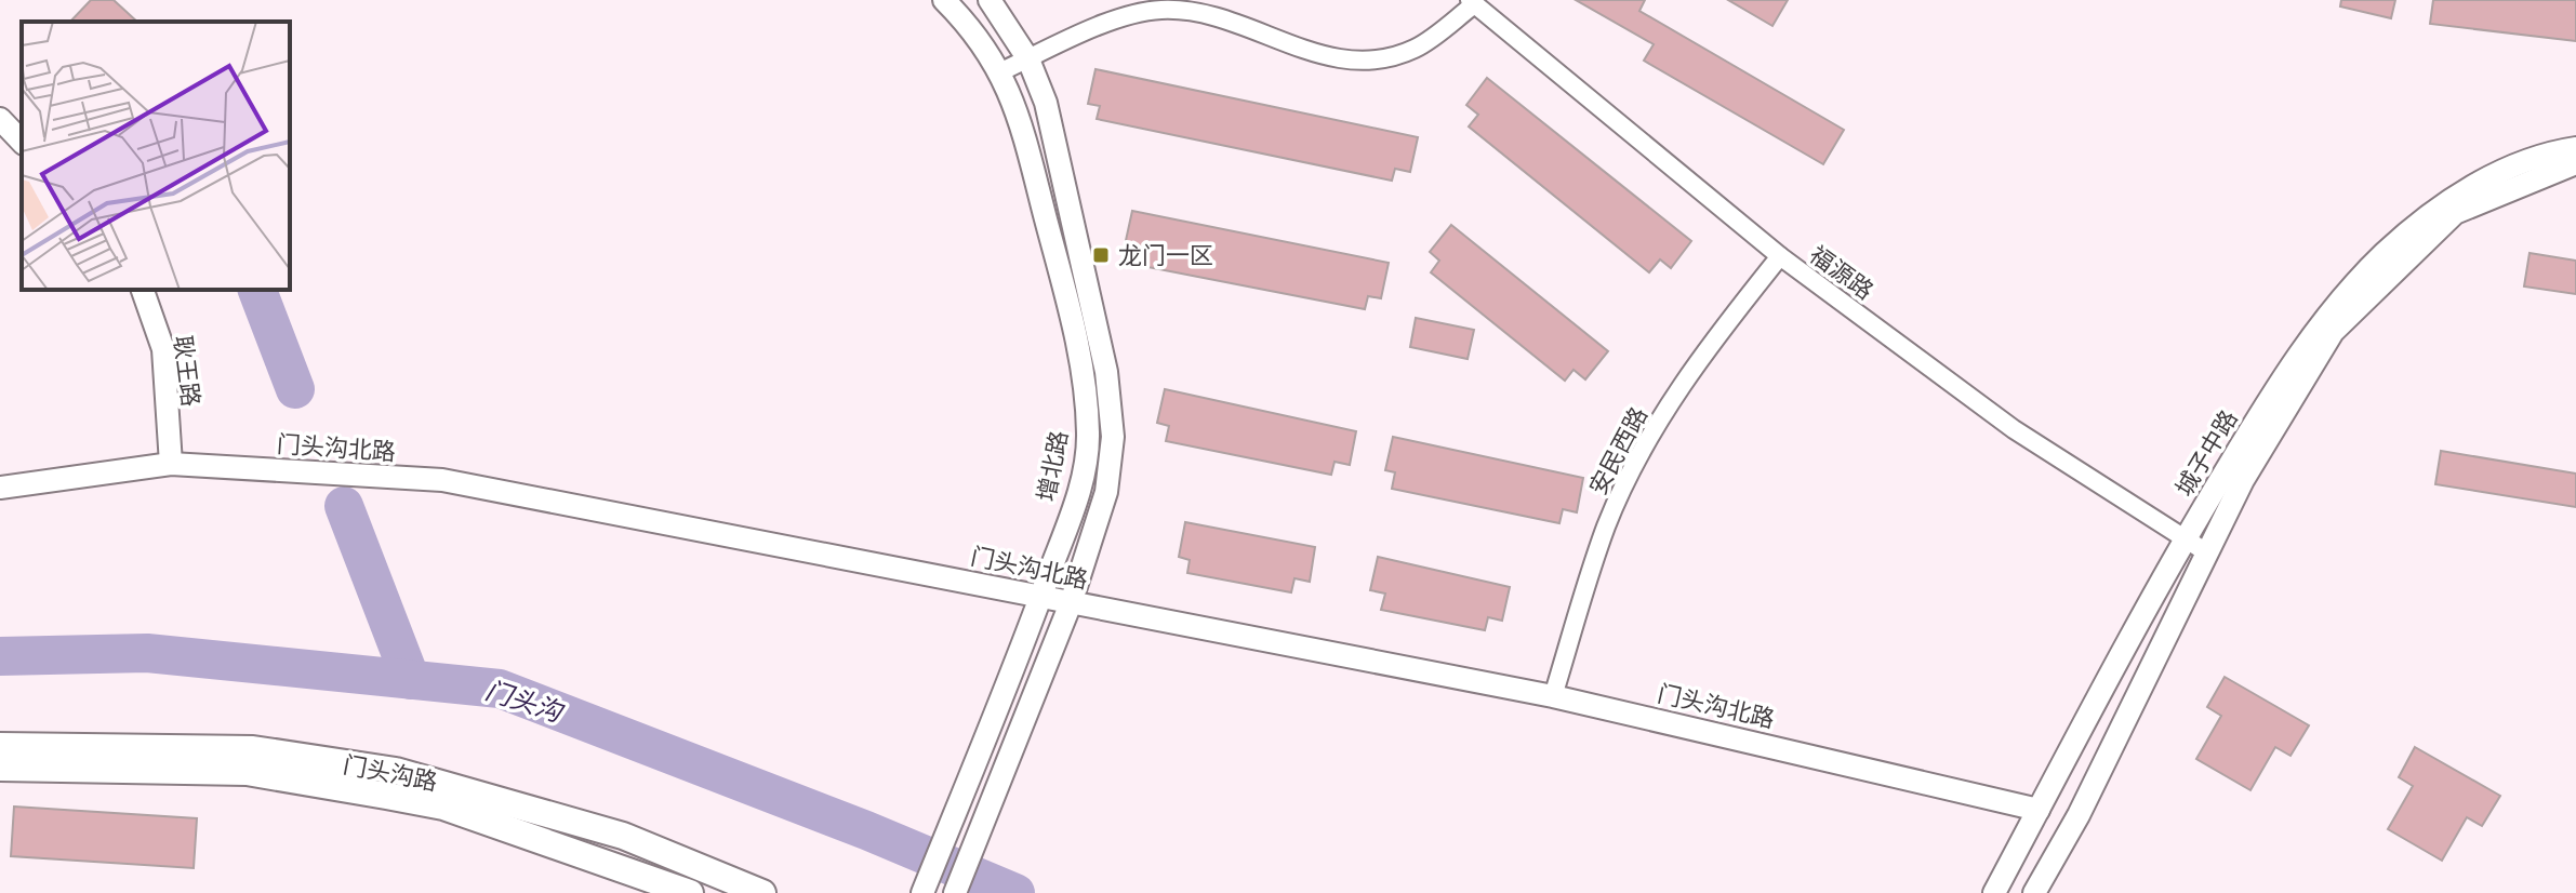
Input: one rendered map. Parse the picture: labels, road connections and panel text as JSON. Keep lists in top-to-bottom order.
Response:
{
  "streets": {
    "main road": ["门头沟路"],
    "street": [
      "福源路",
      "耿王路",
      "门头沟北路",
      "安民西路",
      "城子中路",
      "增北路"
    ]
  },
  "crossings": [
    ["福源路", "安民西路"],
    ["福源路", "城子中路"],
    ["耿王路", "门头沟北路"],
    ["门头沟北路", "安民西路"],
    ["门头沟北路", "城子中路"],
    ["门头沟北路", "增北路"]
  ],
  "water": ["门头沟"],
  "places": {
    "transit": ["龙门一区"]
  }
}
